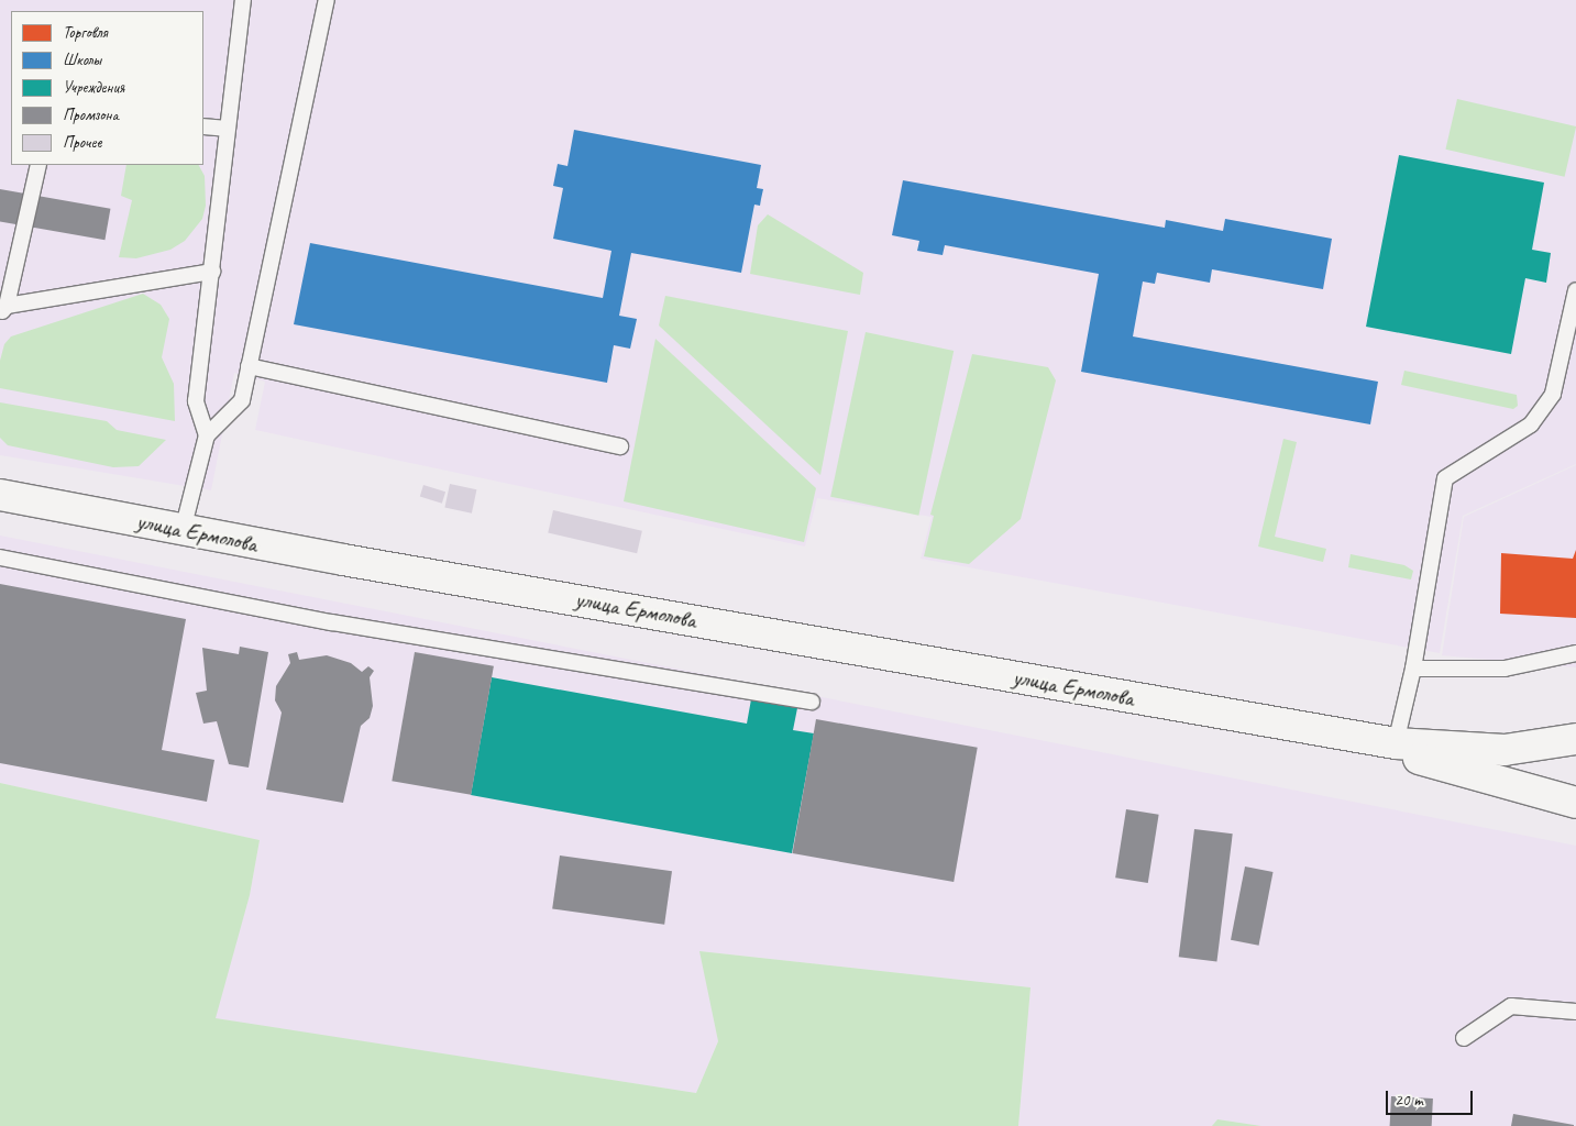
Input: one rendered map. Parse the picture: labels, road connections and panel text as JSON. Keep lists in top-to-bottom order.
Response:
{
  "streets": {
    "main road": ["улица Ермолова"]
  },
  "legend": [
    "Торговля",
    "Школы",
    "Учреждения",
    "Промзона",
    "Прочее"
  ],
  "scale_bar": "20 m"
}
